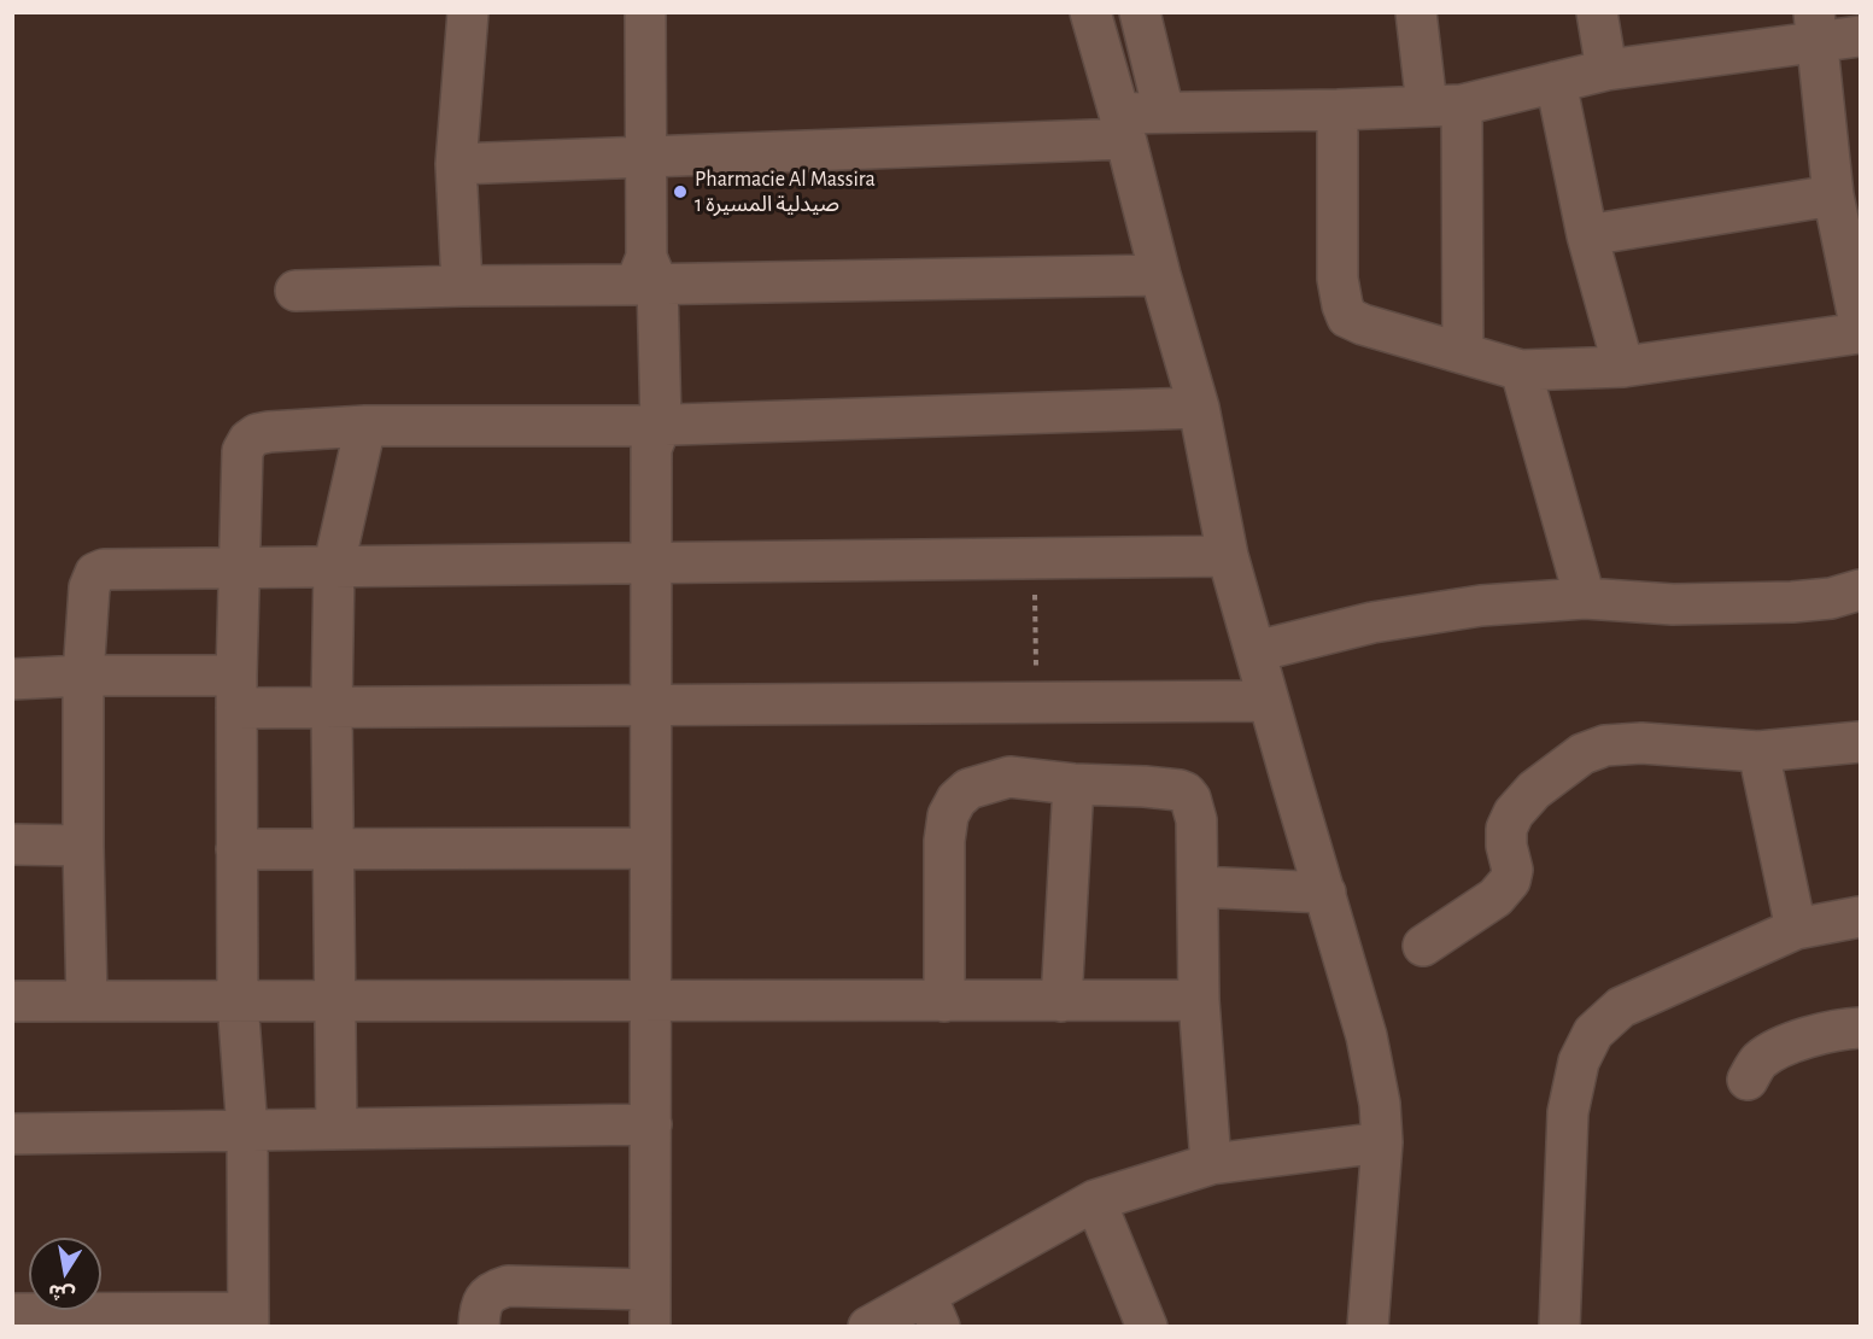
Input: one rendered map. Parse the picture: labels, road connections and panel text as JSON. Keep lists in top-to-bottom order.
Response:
{
  "places": ["Pharmacie Al Massira 1 صيدلية المسيرة"],
  "north": "bottom"
}
